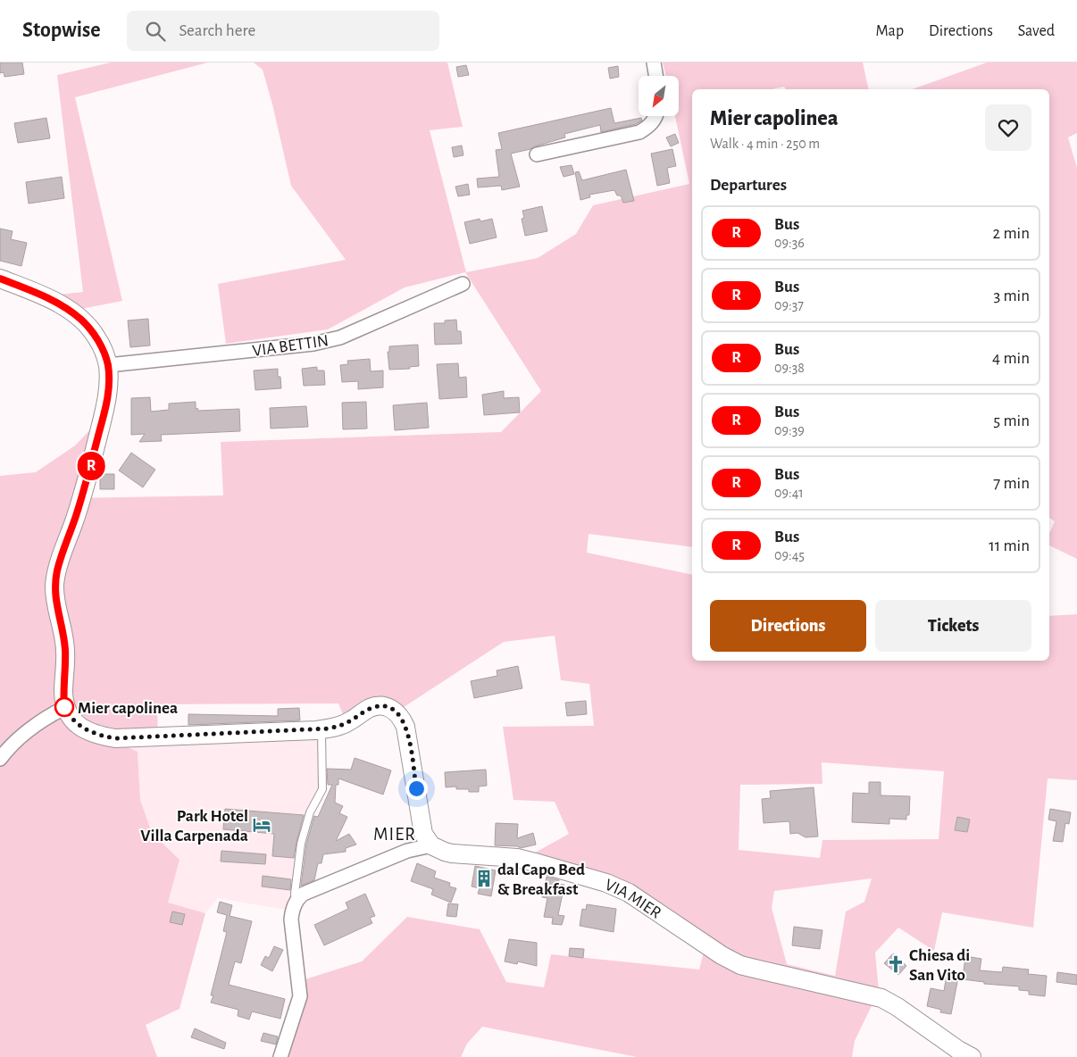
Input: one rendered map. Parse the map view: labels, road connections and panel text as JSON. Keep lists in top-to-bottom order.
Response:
{
  "streets": {
    "street": ["VIA BETTIN", "VIA MIER"]
  },
  "districts": ["MIER"],
  "places": {
    "other": ["Mier capolinea"],
    "hotel": ["Park Hotel Villa Carpenada"],
    "building": ["dal Capo Bed & Breakfast"],
    "church": ["Chiesa di San Vito"]
  },
  "lines": ["bus line R"],
  "north": "bottom left",
  "page": {
    "header": "Stopwise",
    "search": "Search here",
    "nav": ["Map", "Directions", "Saved"],
    "on_map": "R",
    "heading": [
      ["Mier capolinea", "Walk · 4 min · 250 m"],
      "Departures"
    ],
    "list": [
      {
        "mark": "R",
        "name": "Bus",
        "note": "09:36",
        "value": "2 min"
      },
      {
        "mark": "R",
        "name": "Bus",
        "note": "09:37",
        "value": "3 min"
      },
      {
        "mark": "R",
        "name": "Bus",
        "note": "09:38",
        "value": "4 min"
      },
      {
        "mark": "R",
        "name": "Bus",
        "note": "09:39",
        "value": "5 min"
      },
      {
        "mark": "R",
        "name": "Bus",
        "note": "09:41",
        "value": "7 min"
      },
      {
        "mark": "R",
        "name": "Bus",
        "note": "09:45",
        "value": "11 min"
      }
    ],
    "buttons": ["Directions", "Tickets"]
  }
}
